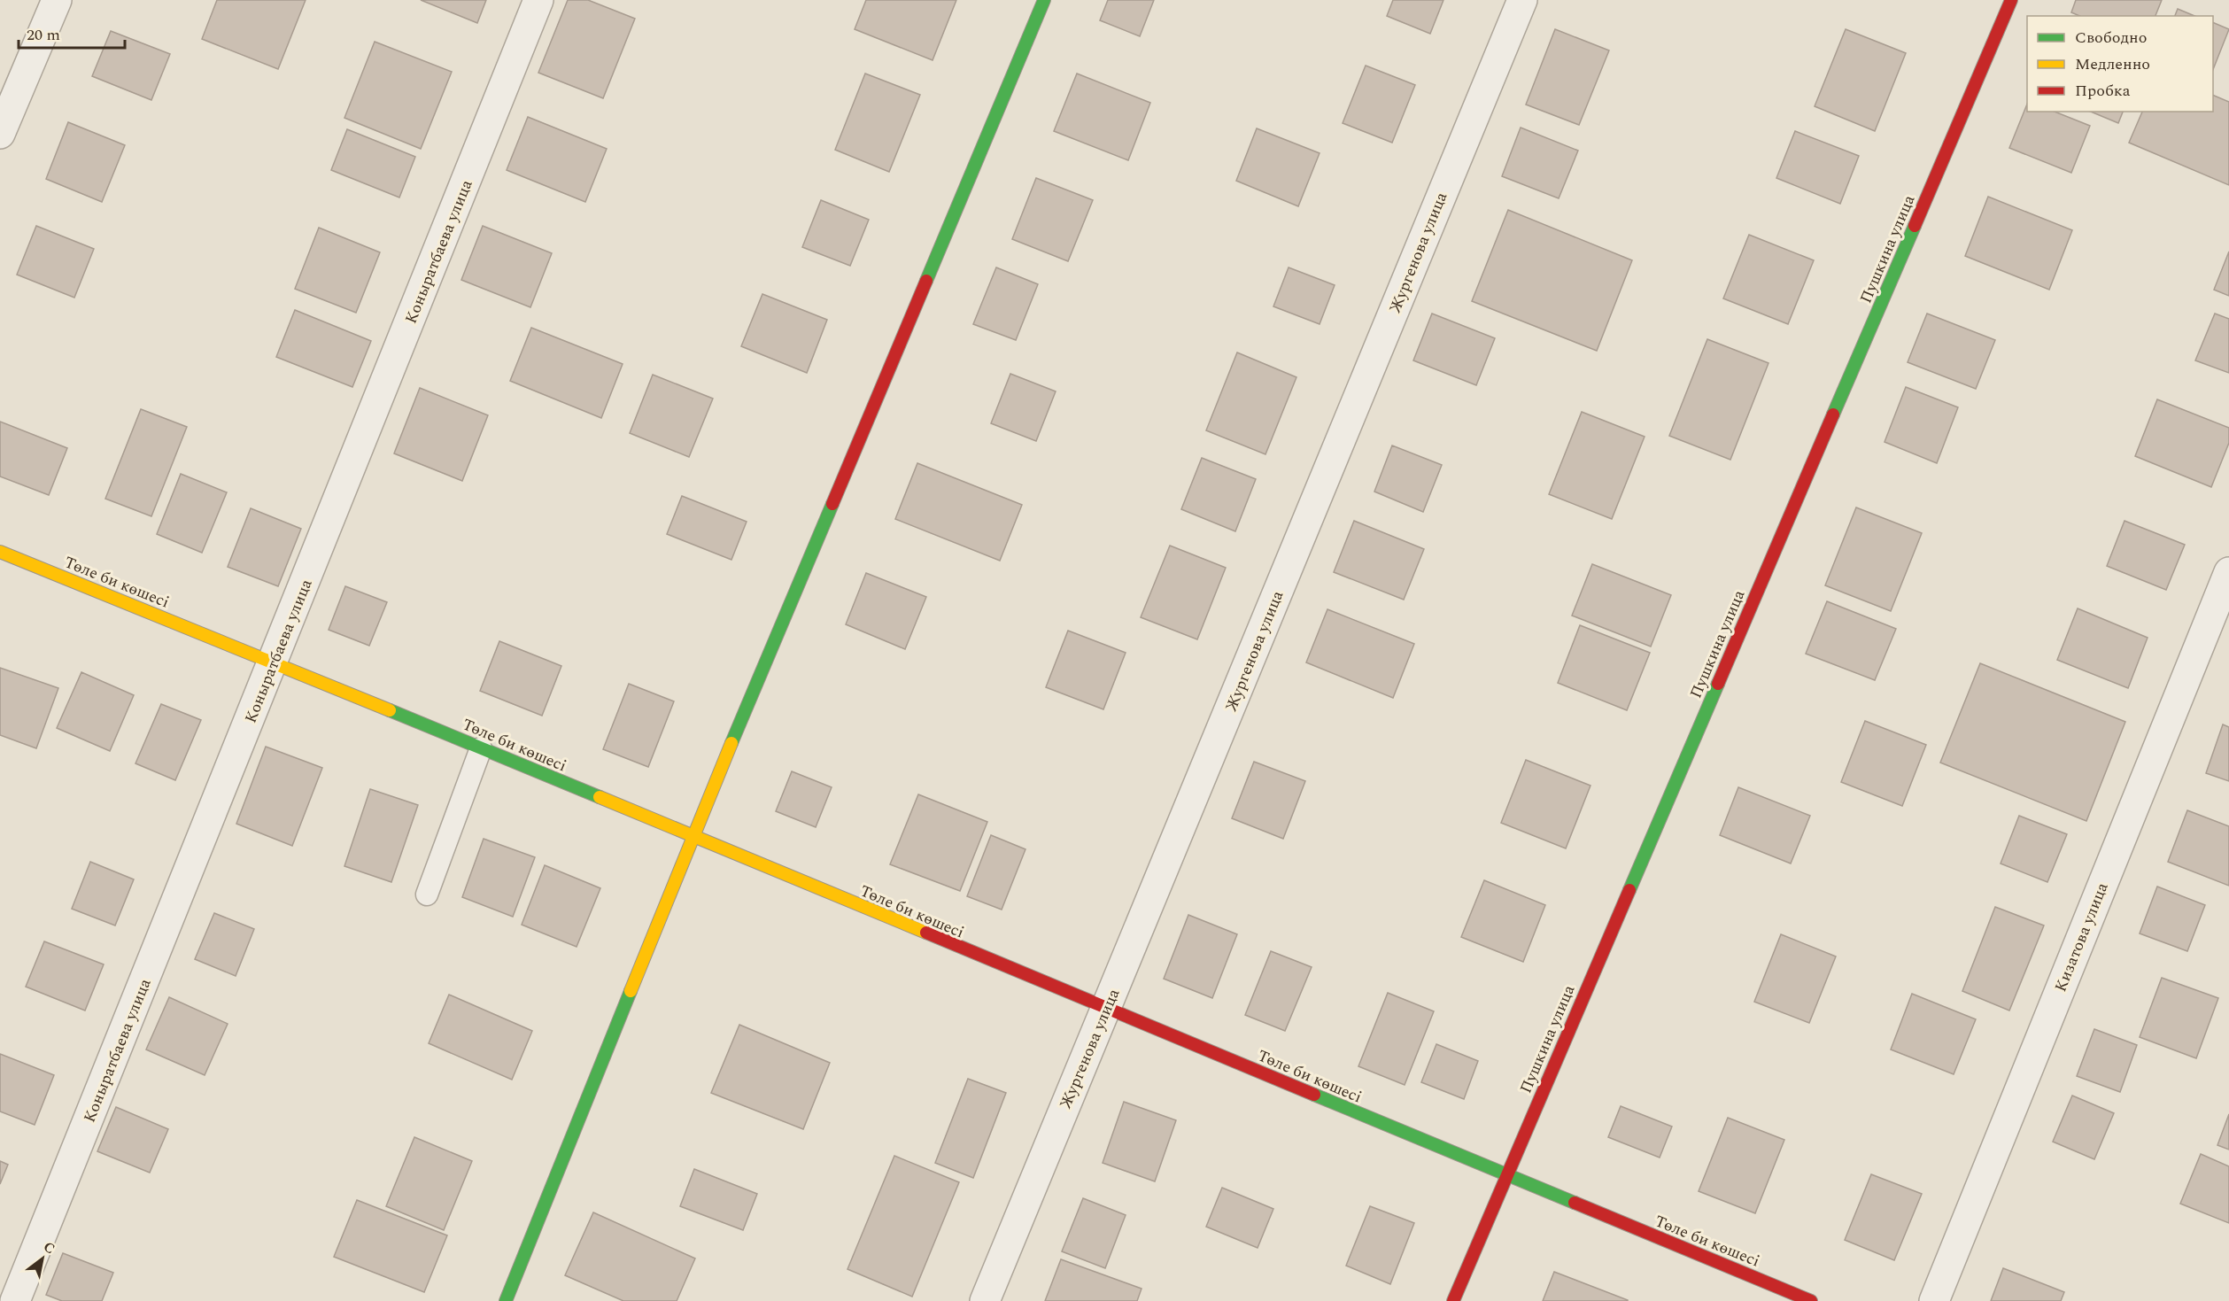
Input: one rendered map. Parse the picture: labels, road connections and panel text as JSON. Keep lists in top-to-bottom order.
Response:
{
  "streets": {
    "street": [
      "Пушкина улица",
      "Коныратбаева улица",
      "Жургенова улица",
      "Төле би көшесі",
      "Кизатова улица"
    ]
  },
  "crossings": [
    ["Пушкина улица", "Төле би көшесі"],
    ["Коныратбаева улица", "Төле би көшесі"],
    ["Жургенова улица", "Төле би көшесі"]
  ],
  "legend": ["Свободно", "Медленно", "Пробка"],
  "scale_bar": "20 m",
  "north": "top right"
}
